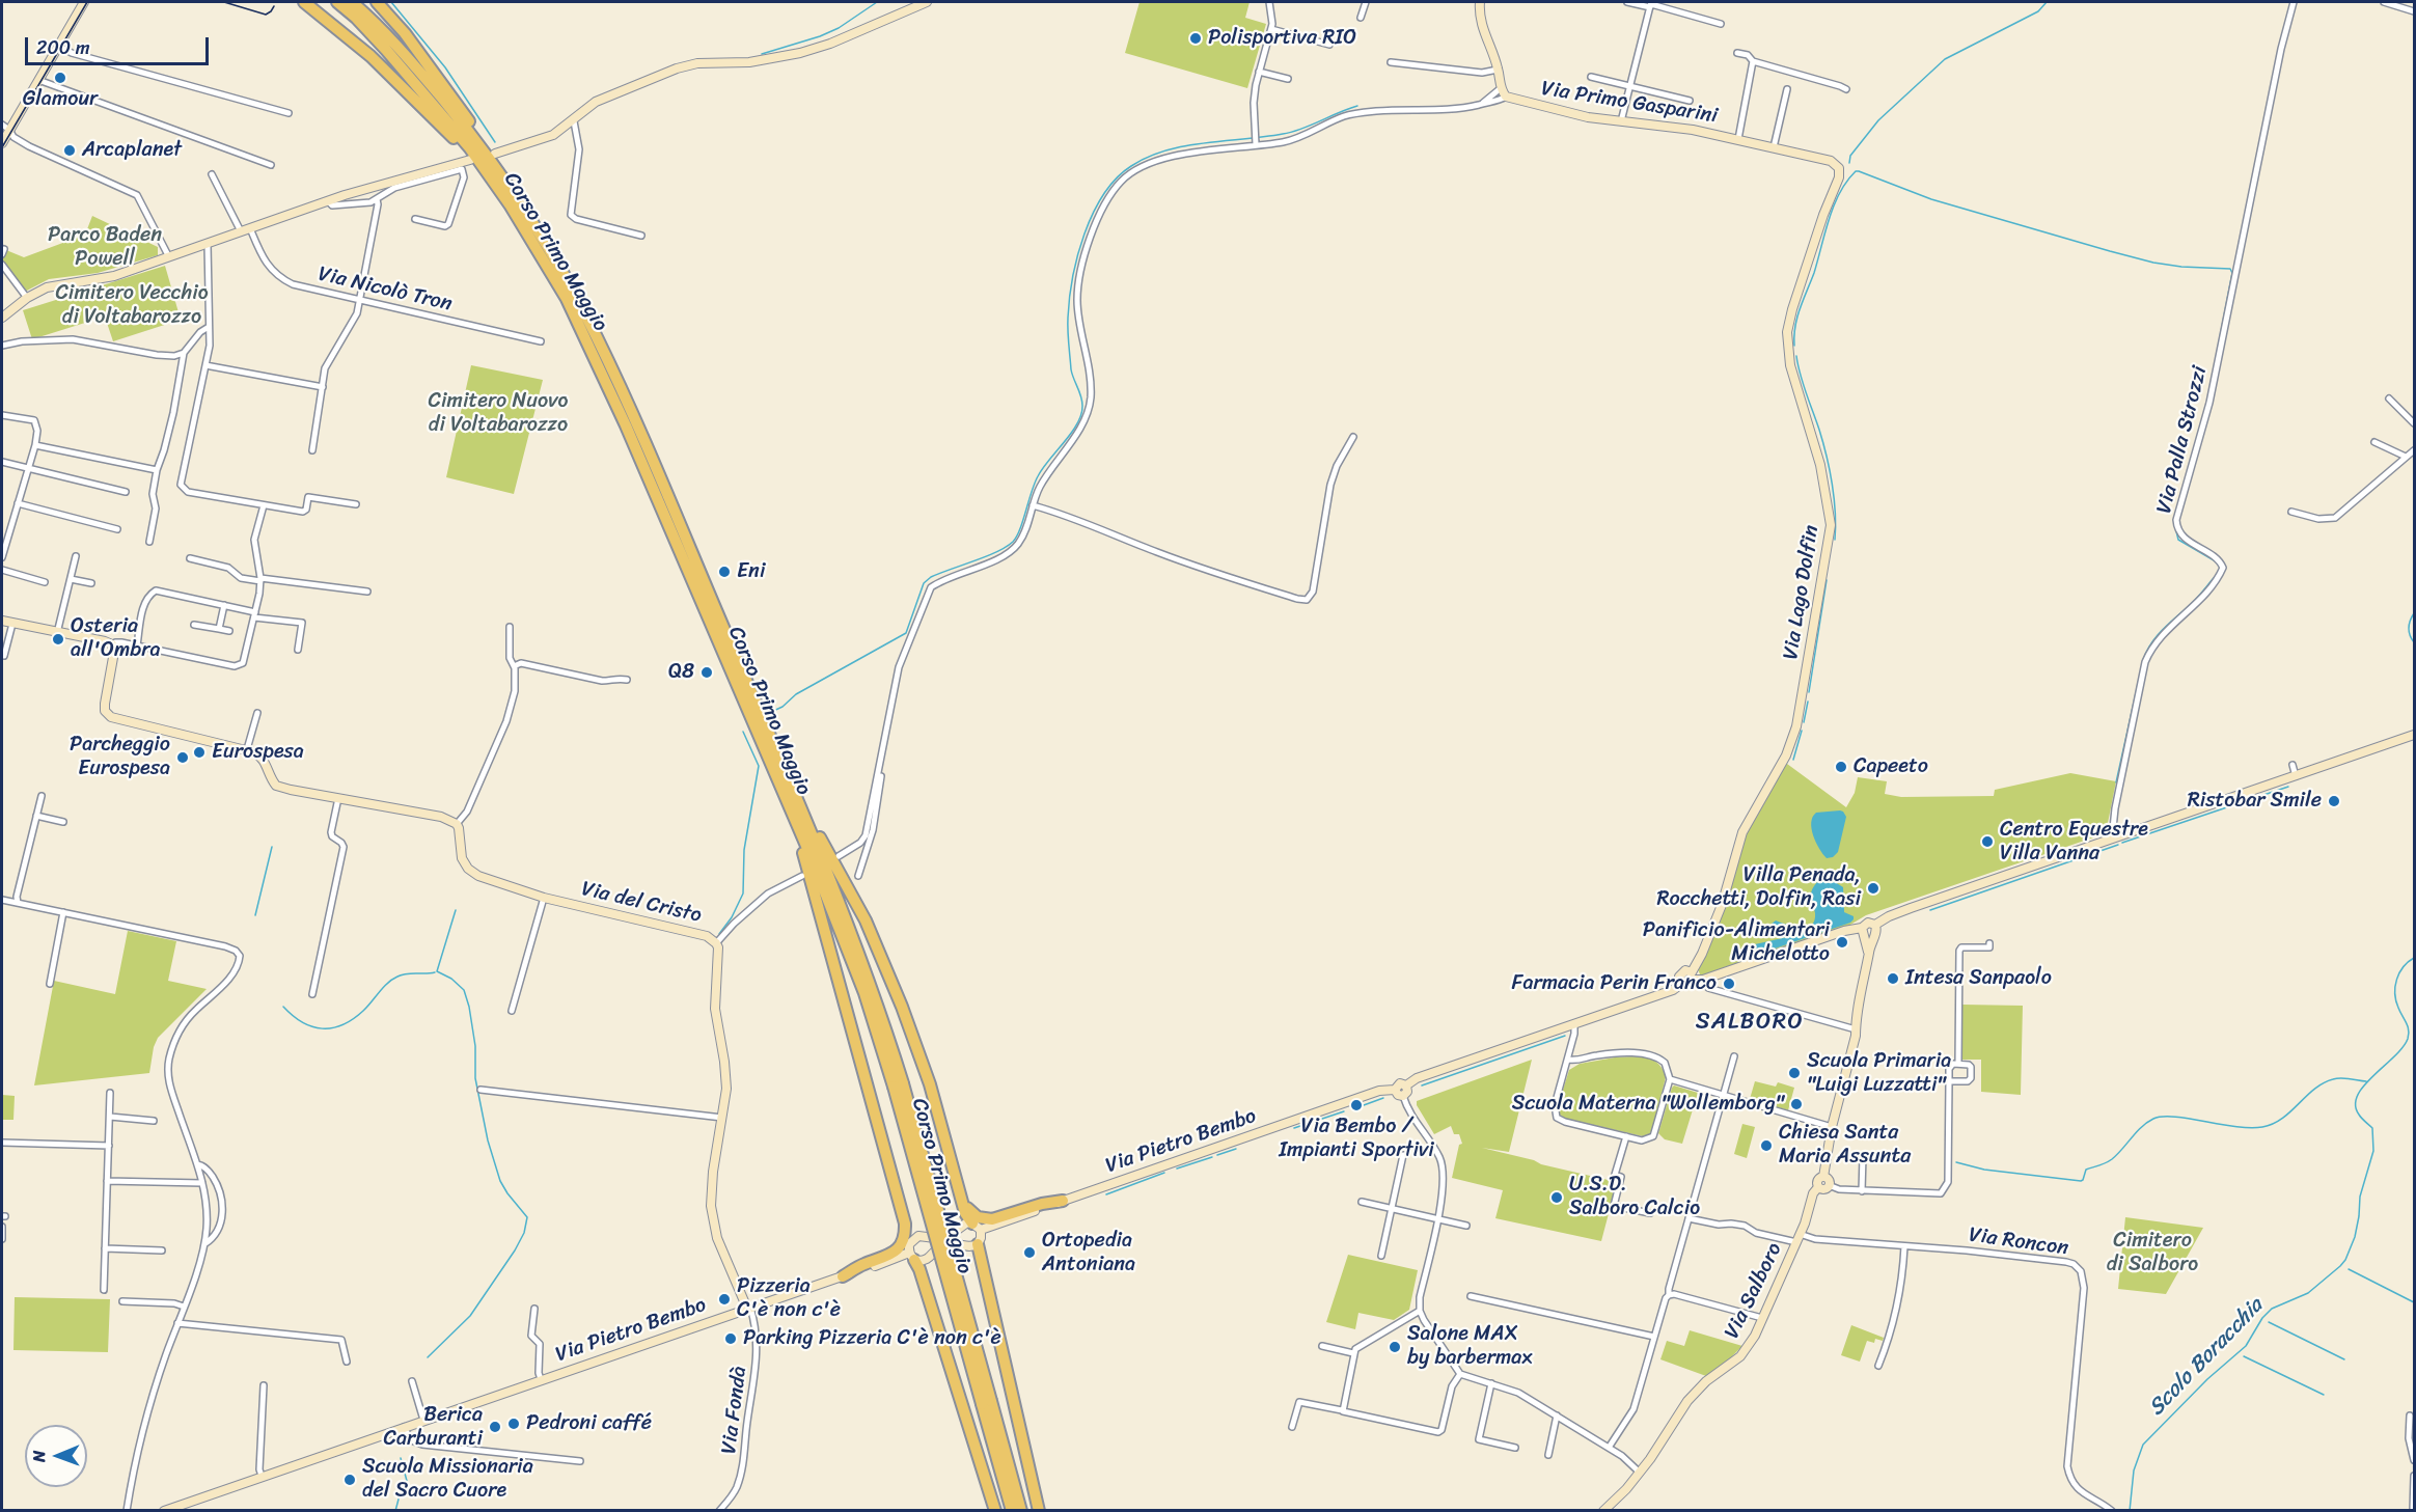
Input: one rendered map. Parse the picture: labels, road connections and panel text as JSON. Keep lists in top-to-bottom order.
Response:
{
  "streets": {
    "highway": ["Corso Primo Maggio"],
    "street": [
      "Via Primo Gasparini",
      "Via Nicolò Tron",
      "Via Palla Strozzi",
      "Via Lago Dolfin",
      "Via del Cristo",
      "Via Pietro Bembo",
      "Via Roncon",
      "Via Salboro",
      "Via Fondà"
    ]
  },
  "crossings": [
    ["Via Primo Gasparini", "Via Lago Dolfin"],
    ["Via Lago Dolfin", "Via Pietro Bembo"],
    ["Via del Cristo", "Via Pietro Bembo"],
    ["Via del Cristo", "Via Fondà"],
    ["Via Pietro Bembo", "Via Fondà"],
    ["Via Roncon", "Via Salboro"]
  ],
  "districts": ["SALBORO"],
  "water": ["Scolo Boracchia"],
  "parks": [
    "Parco Baden Powell",
    "Cimitero Vecchio di Voltabarozzo",
    "Cimitero Nuovo di Voltabarozzo",
    "Cimitero di Salboro"
  ],
  "places": [
    "Polisportiva RIO",
    "Glamour",
    "Arcaplanet",
    "Eni",
    "Osteria all'Ombra",
    "Q8",
    "Eurospesa",
    "Parcheggio Eurospesa",
    "Capeeto",
    "Ristobar Smile",
    "Centro Equestre Villa Vanna",
    "Villa Penada, Rocchetti, Dolfin, Rasi",
    "Panificio-Alimentari Michelotto",
    "Intesa Sanpaolo",
    "Farmacia Perin Franco",
    "Scuola Primaria \"Luigi Luzzatti\"",
    "Scuola Materna \"Wollemborg\"",
    "Via Bembo / Impianti Sportivi",
    "Chiesa Santa Maria Assunta",
    "U.S.D. Salboro Calcio",
    "Ortopedia Antoniana",
    "Pizzeria C'è non c'è",
    "Parking Pizzeria C'è non c'è",
    "Salone MAX by barbermax",
    "Pedroni caffé",
    "Berica Carburanti",
    "Scuola Missionaria del Sacro Cuore"
  ],
  "scale_bar": "200 m",
  "north": "left"
}
